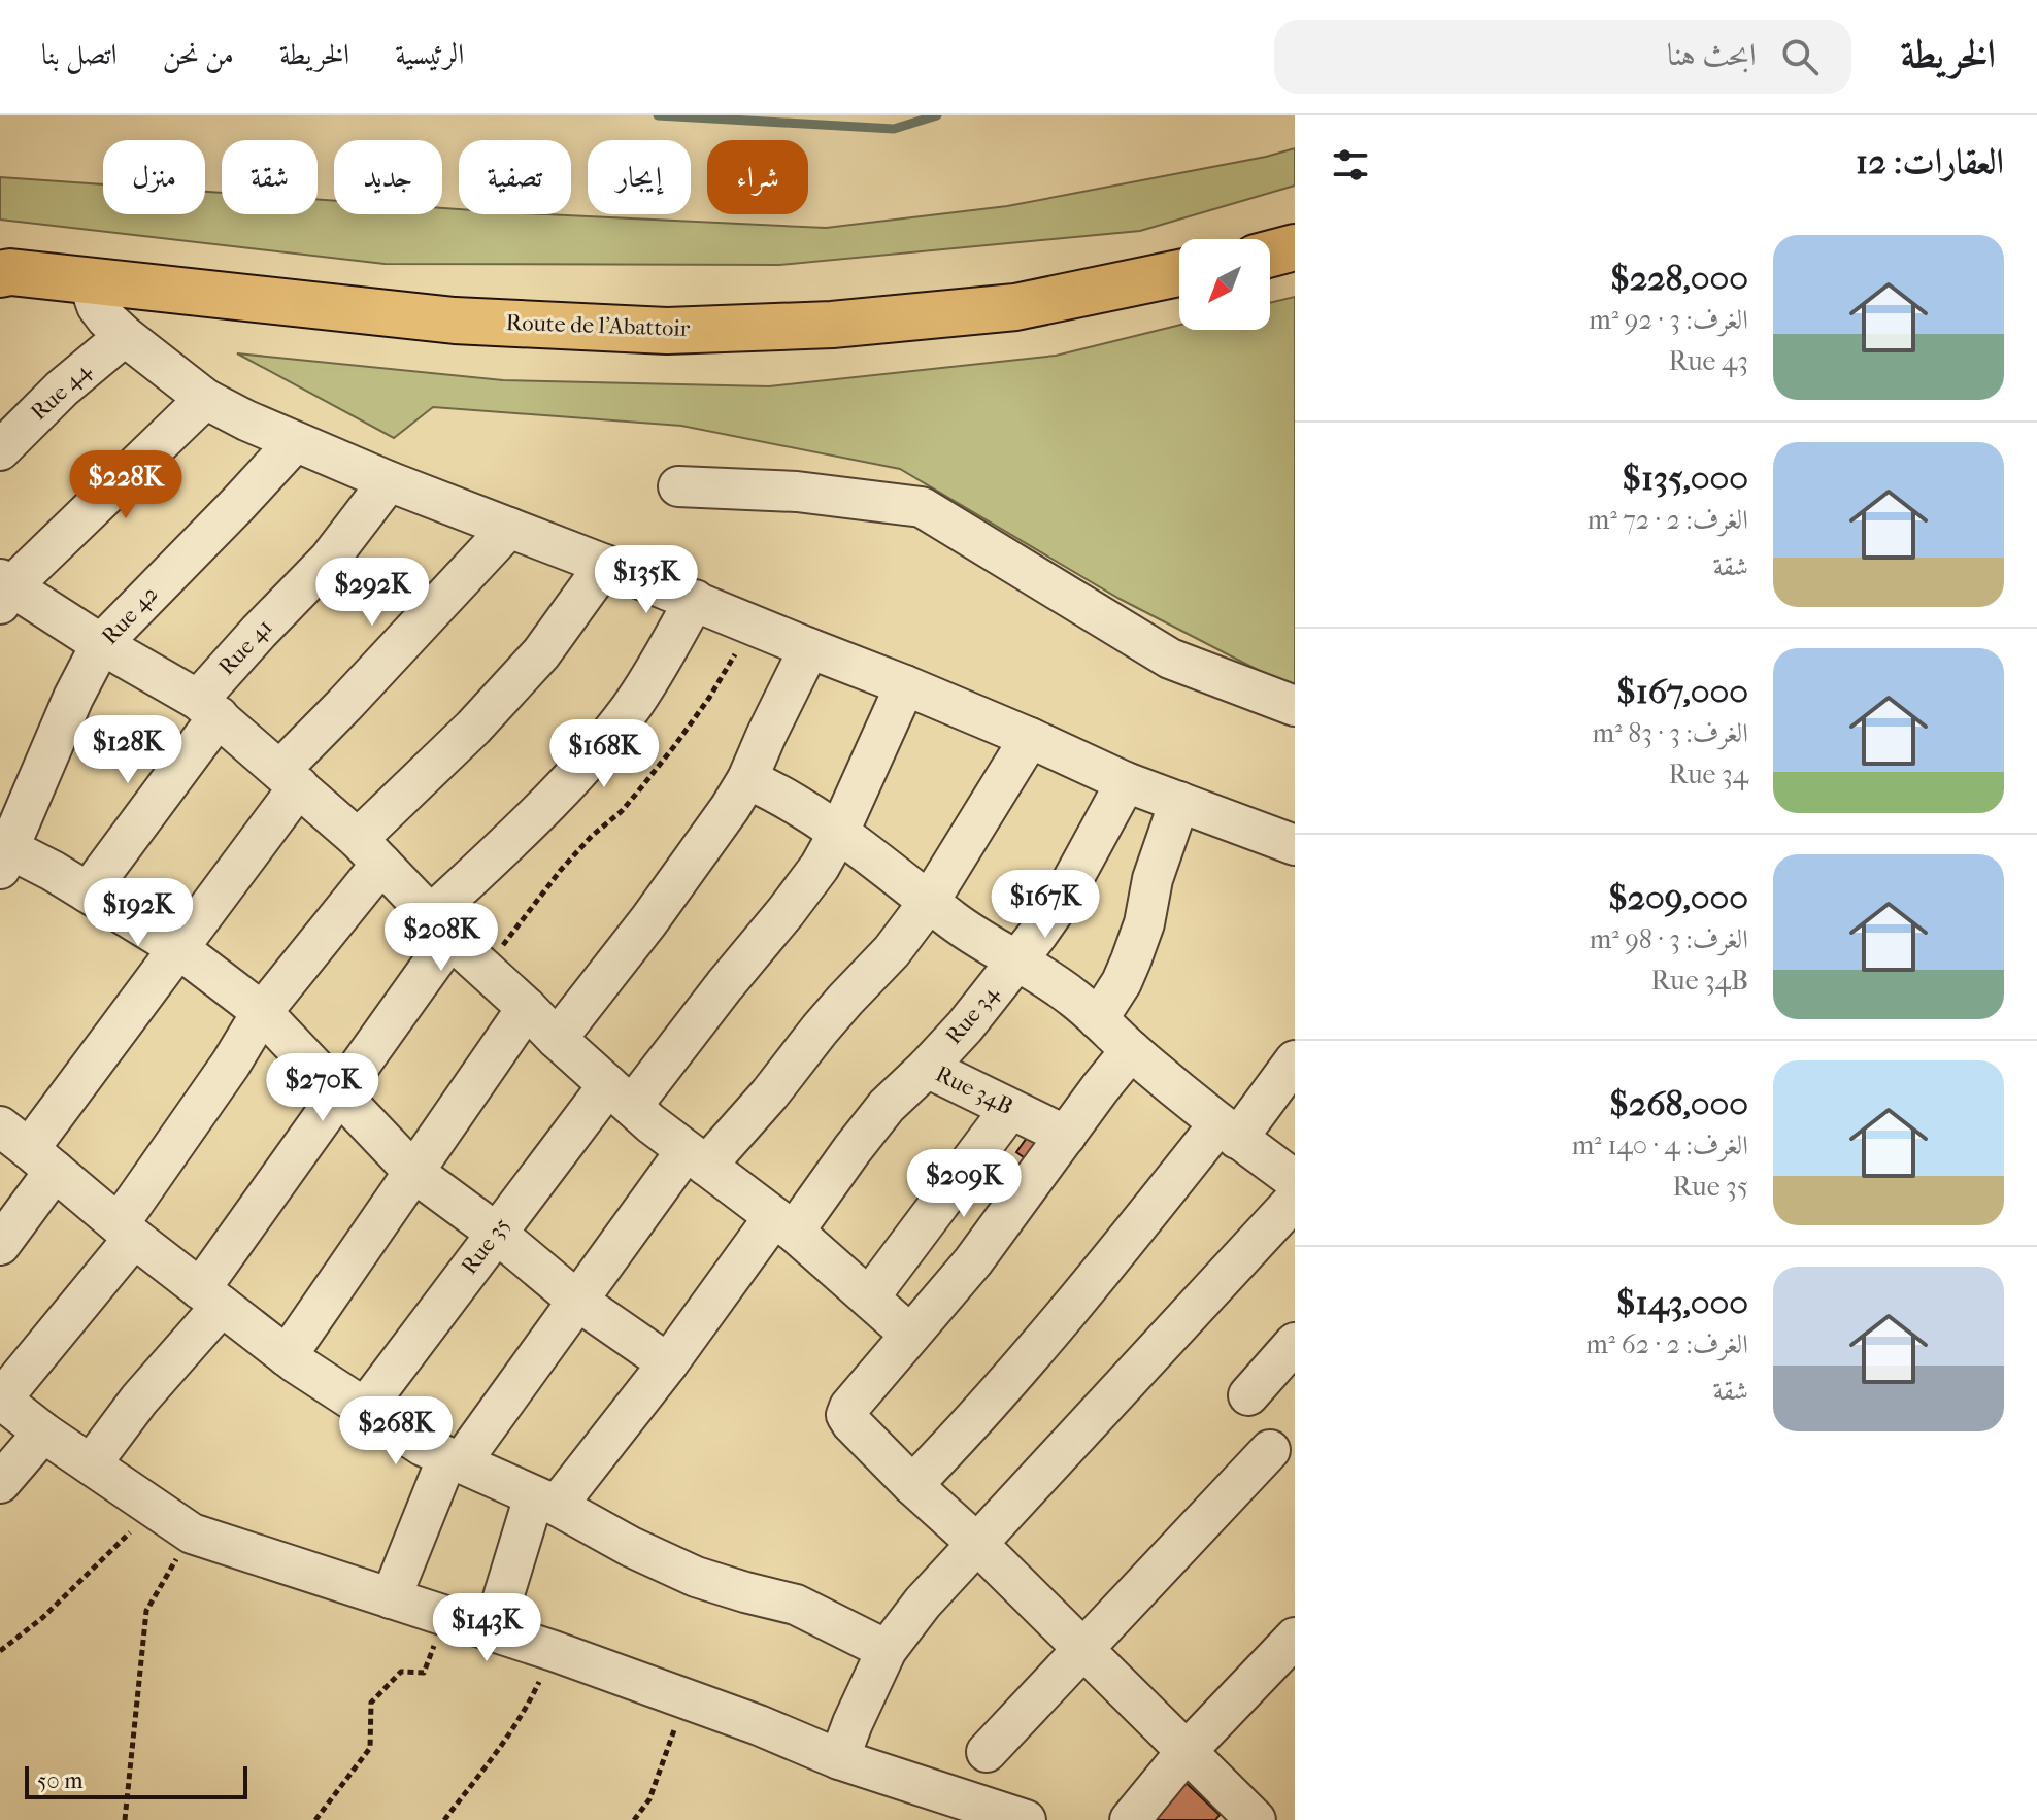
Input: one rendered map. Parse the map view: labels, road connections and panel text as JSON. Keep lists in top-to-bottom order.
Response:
{
  "streets": {
    "main road": ["Route de l’Abattoir"],
    "street": [
      "Rue 44",
      "Rue 42",
      "Rue 41",
      "Rue 34",
      "Rue 34B",
      "Rue 35"
    ]
  },
  "crossings": [
    ["Rue 34", "Rue 34B"]
  ],
  "scale_bar": "50 m",
  "north": "bottom left",
  "page": {
    "header": "الخريطة",
    "search": "ابحث هنا",
    "nav": [
      "الرئيسية",
      "الخريطة",
      "من نحن",
      "اتصل بنا"
    ],
    "heading": "العقارات: 12",
    "chip": [
      "شراء",
      "إيجار",
      "تصفية",
      "جديد",
      "شقة",
      "منزل"
    ],
    "list": [
      {
        "name": "$228,000",
        "note": "الغرف: 3 · 92 m² · Rue 43"
      },
      {
        "name": "$135,000",
        "note": "الغرف: 2 · 72 m² · شقة"
      },
      {
        "name": "$167,000",
        "note": "الغرف: 3 · 83 m² · Rue 34"
      },
      {
        "name": "$209,000",
        "note": "الغرف: 3 · 98 m² · Rue 34B"
      },
      {
        "name": "$268,000",
        "note": "الغرف: 4 · 140 m² · Rue 35"
      },
      {
        "name": "$143,000",
        "note": "الغرف: 2 · 62 m² · شقة"
      }
    ],
    "price": [
      "$228K",
      "$135K",
      "$292K",
      "$128K",
      "$168K",
      "$167K",
      "$192K",
      "$208K",
      "$270K",
      "$209K",
      "$268K",
      "$143K"
    ],
    "scale": "50 m"
  }
}
